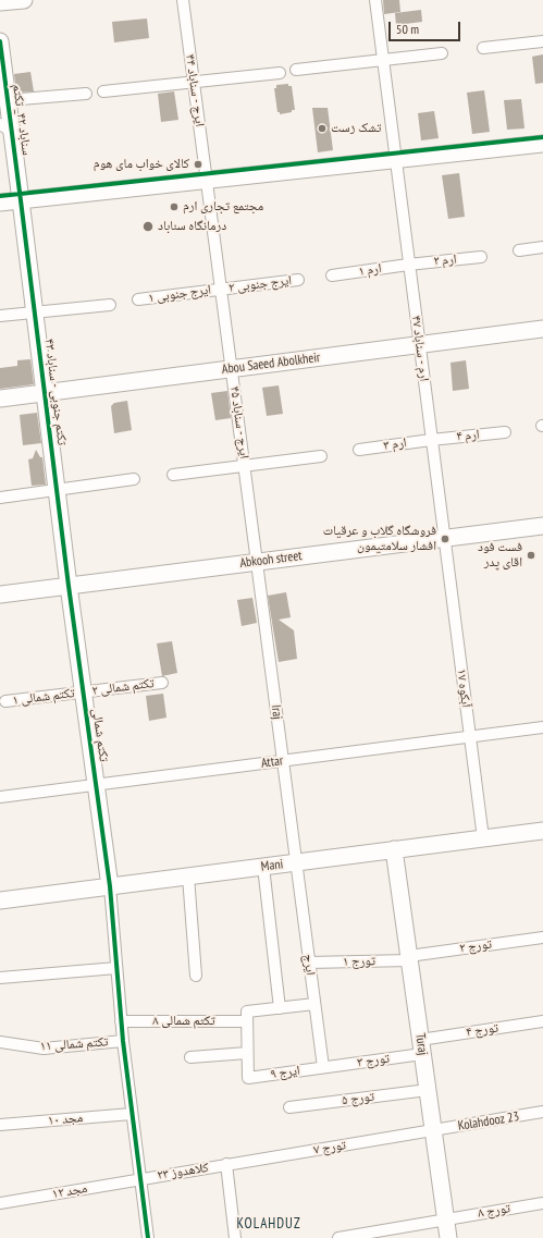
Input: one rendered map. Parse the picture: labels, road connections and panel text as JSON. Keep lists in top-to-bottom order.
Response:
{
  "streets": {
    "street": [
      "ایرج - سناباد ۴۴",
      "سناباد ۴۲_ تکتم",
      "ارم ۲",
      "ارم ۱",
      "ایرج جنوبی ۲",
      "ایرج جنوبی ۱",
      "ارم - سناباد ۴۷",
      "Abou Saeed Abolkheir",
      "تکتم جنوبی - سناباد ۴۳",
      "ایرج - سناباد ۴۵",
      "ارم ۴",
      "ارم ۳",
      "Abkooh street",
      "تکتم شمالی ۲",
      "آبکوه ۱۷",
      "تکتم شمالی ۱",
      "Iraj",
      "تکتم شمالی",
      "Attar",
      "Mani",
      "تورج ۲",
      "تورج ۱",
      "ایرج",
      "تکتم شمالی ۸",
      "تورج ۴",
      "تکتم شمالی ۱۱",
      "Turaj",
      "تورج ۳",
      "ایرج ۹",
      "تورج ۵",
      "مجد ۱۰",
      "Kolahdooz 23",
      "تورج ۷",
      "کلاهدوز ۲۳",
      "مجد ۱۲",
      "تورج ۸"
    ]
  },
  "crossings": [
    ["ایرج - سناباد ۴۴", "ایرج - سناباد ۴۵"],
    ["سناباد ۴۲_ تکتم", "تکتم جنوبی - سناباد ۴۳"],
    ["ارم ۲", "ارم ۱"],
    ["ارم ۲", "ارم - سناباد ۴۷"],
    ["ارم ۱", "ارم - سناباد ۴۷"],
    ["ایرج جنوبی ۲", "ایرج جنوبی ۱"],
    ["ایرج جنوبی ۲", "ایرج - سناباد ۴۵"],
    ["ایرج جنوبی ۱", "ایرج - سناباد ۴۵"],
    ["ارم - سناباد ۴۷", "Abou Saeed Abolkheir"],
    ["ارم - سناباد ۴۷", "ارم ۴"],
    ["ارم - سناباد ۴۷", "ارم ۳"],
    ["ارم - سناباد ۴۷", "Abkooh street"],
    ["ارم - سناباد ۴۷", "آبکوه ۱۷"],
    ["Abou Saeed Abolkheir", "تکتم جنوبی - سناباد ۴۳"],
    ["Abou Saeed Abolkheir", "ایرج - سناباد ۴۵"],
    ["تکتم جنوبی - سناباد ۴۳", "Abkooh street"],
    ["تکتم جنوبی - سناباد ۴۳", "تکتم شمالی"],
    ["ایرج - سناباد ۴۵", "Abkooh street"],
    ["ایرج - سناباد ۴۵", "Iraj"],
    ["ارم ۴", "ارم ۳"],
    ["Abkooh street", "آبکوه ۱۷"],
    ["Abkooh street", "Iraj"],
    ["Abkooh street", "تکتم شمالی"],
    ["تکتم شمالی ۲", "تکتم شمالی ۱"],
    ["تکتم شمالی ۲", "تکتم شمالی"],
    ["آبکوه ۱۷", "Attar"],
    ["آبکوه ۱۷", "Mani"],
    ["تکتم شمالی ۱", "تکتم شمالی"],
    ["Iraj", "Attar"],
    ["Iraj", "Mani"],
    ["Iraj", "ایرج"],
    ["تکتم شمالی", "Attar"],
    ["تکتم شمالی", "Mani"],
    ["Mani", "ایرج"],
    ["Mani", "Turaj"],
    ["تورج ۲", "تورج ۱"],
    ["تورج ۲", "Turaj"],
    ["تورج ۱", "ایرج"],
    ["تورج ۱", "Turaj"],
    ["ایرج", "تورج ۳"],
    ["ایرج", "ایرج ۹"],
    ["تورج ۴", "Turaj"],
    ["تورج ۴", "تورج ۳"],
    ["Turaj", "تورج ۳"],
    ["Turaj", "تورج ۵"],
    ["Turaj", "Kolahdooz 23"],
    ["Turaj", "تورج ۷"],
    ["Turaj", "تورج ۸"],
    ["تورج ۳", "ایرج ۹"],
    ["Kolahdooz 23", "تورج ۷"],
    ["تورج ۷", "کلاهدوز ۲۳"],
    ["کلاهدوز ۲۳", "مجد ۱۲"]
  ],
  "districts": ["KOLAHDUZ"],
  "places": [
    "تشک زست",
    "کالای خواب مای هوم",
    "مجتمع تجاری ارم",
    "درمانگاه سناباد",
    "فروشگاه گلاب و عرقیات افشار سلامتیمون",
    "فست فود اقای پدر"
  ],
  "scale_bar": "50 m"
}
